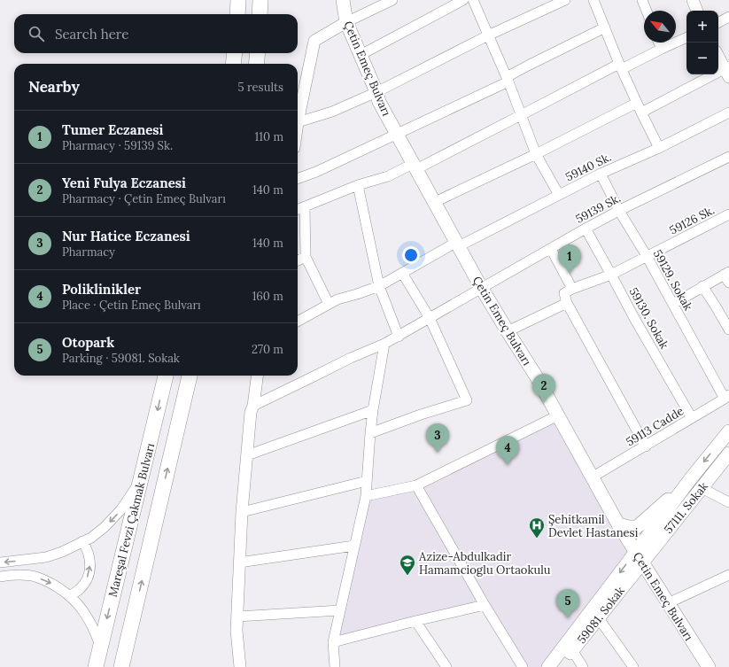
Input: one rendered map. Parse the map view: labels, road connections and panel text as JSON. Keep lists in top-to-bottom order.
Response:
{
  "streets": {
    "main road": [
      "Çetin Emeç Bulvarı",
      "57111. Sokak",
      "Mareşal Fevzi Çakmak Bulvarı",
      "59081. Sokak"
    ],
    "street": [
      "59140 Sk.",
      "59139 Sk.",
      "59126 Sk.",
      "59129. Sokak",
      "59130. Sokak",
      "59113 Cadde"
    ]
  },
  "crossings": [
    ["Çetin Emeç Bulvarı", "59140 Sk."],
    ["Çetin Emeç Bulvarı", "59139 Sk."],
    ["Çetin Emeç Bulvarı", "59113 Cadde"],
    ["Çetin Emeç Bulvarı", "57111. Sokak"],
    ["Çetin Emeç Bulvarı", "59081. Sokak"],
    ["59140 Sk.", "59129. Sokak"],
    ["59139 Sk.", "59129. Sokak"],
    ["59139 Sk.", "59130. Sokak"],
    ["59126 Sk.", "59129. Sokak"],
    ["59126 Sk.", "59130. Sokak"],
    ["59129. Sokak", "59113 Cadde"],
    ["59130. Sokak", "59113 Cadde"],
    ["57111. Sokak", "59081. Sokak"]
  ],
  "places": {
    "hospital": ["Şehitkamil Devlet Hastanesi"],
    "school or university": ["Azize-Abdulkadir Hamamcioglu Ortaokulu"]
  },
  "north": "top left",
  "page": {
    "map_buttons": ["+", "−"],
    "search": "Search here",
    "heading": ["Nearby", "5 results"],
    "list": [
      {
        "mark": "1",
        "name": "Tumer Eczanesi",
        "note": "Pharmacy · 59139 Sk.",
        "value": "110 m"
      },
      {
        "mark": "2",
        "name": "Yeni Fulya Eczanesi",
        "note": "Pharmacy · Çetin Emeç Bulvarı",
        "value": "140 m"
      },
      {
        "mark": "3",
        "name": "Nur Hatice Eczanesi",
        "note": "Pharmacy",
        "value": "140 m"
      },
      {
        "mark": "4",
        "name": "Poliklinikler",
        "note": "Place · Çetin Emeç Bulvarı",
        "value": "160 m"
      },
      {
        "mark": "5",
        "name": "Otopark",
        "note": "Parking · 59081. Sokak",
        "value": "270 m"
      }
    ],
    "pins": [
      "1",
      "2",
      "3",
      "4",
      "5"
    ]
  }
}
